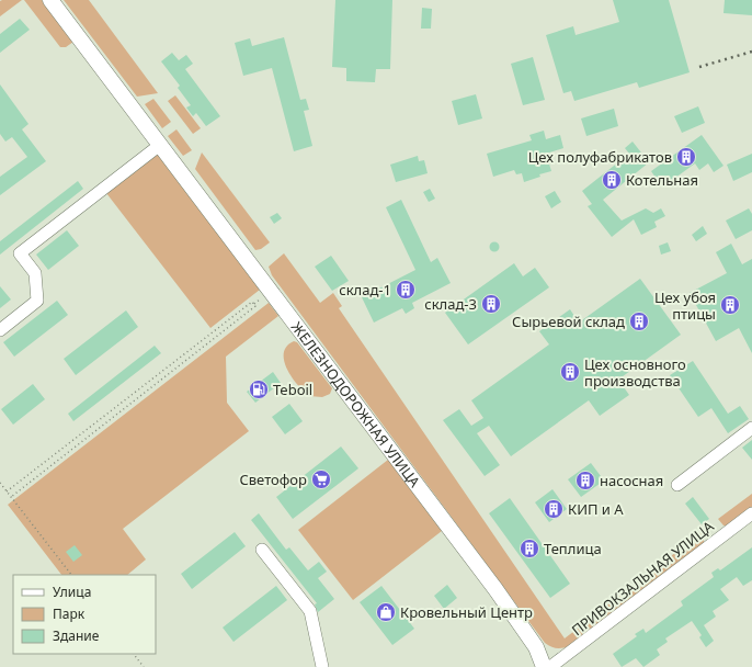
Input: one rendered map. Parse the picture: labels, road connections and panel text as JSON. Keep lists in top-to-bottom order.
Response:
{
  "streets": {
    "main road": ["ЖЕЛЕЗНОДОРОЖНАЯ УЛИЦА"],
    "street": ["ПРИВОКЗАЛЬНАЯ УЛИЦА"]
  },
  "places": {
    "building": [
      "Цех полуфабрикатов",
      "Котельная",
      "склад-1",
      "склад-3",
      "Цех убоя птицы",
      "Сырьевой склад",
      "Цех основного производства",
      "насосная",
      "КИП и А",
      "Теплица"
    ],
    "fuel station": ["Teboil"],
    "supermarket": ["Светофор"],
    "shop": ["Кровельный Центр"]
  },
  "legend": ["Улица", "Парк", "Здание"]
}
